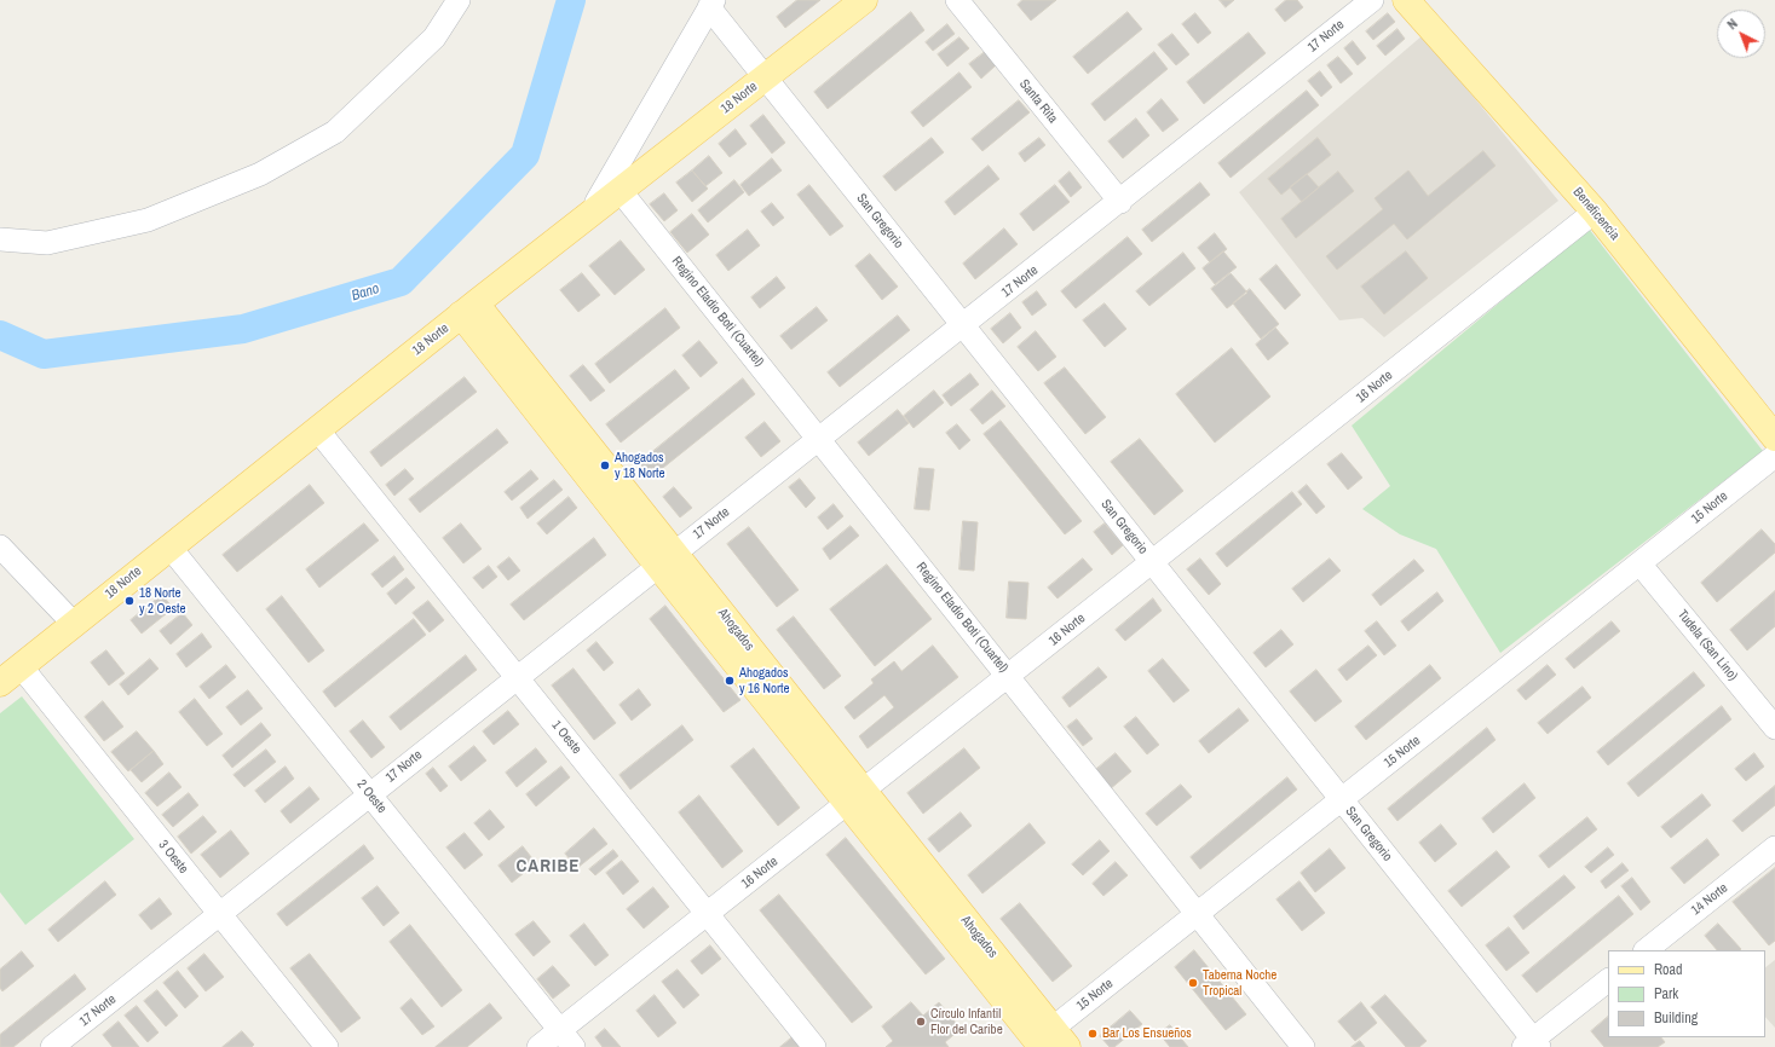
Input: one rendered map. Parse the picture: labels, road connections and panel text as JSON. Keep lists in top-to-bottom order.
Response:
{
  "streets": {
    "main road": ["18 Norte", "Beneficencia", "Ahogados"],
    "street": [
      "17 Norte",
      "Santa Rita",
      "San Gregorio",
      "Regino Eladio Boti (Cuartel)",
      "16 Norte",
      "15 Norte",
      "Tudela (San Lino)",
      "1 Oeste",
      "2 Oeste",
      "3 Oeste",
      "14 Norte"
    ]
  },
  "crossings": [
    ["17 Norte", "Santa Rita"],
    ["17 Norte", "San Gregorio"],
    ["17 Norte", "Regino Eladio Boti (Cuartel)"],
    ["17 Norte", "Ahogados"],
    ["17 Norte", "1 Oeste"],
    ["17 Norte", "2 Oeste"],
    ["17 Norte", "3 Oeste"],
    ["18 Norte", "San Gregorio"],
    ["18 Norte", "Regino Eladio Boti (Cuartel)"],
    ["18 Norte", "Ahogados"],
    ["18 Norte", "1 Oeste"],
    ["18 Norte", "2 Oeste"],
    ["18 Norte", "3 Oeste"],
    ["Beneficencia", "16 Norte"],
    ["San Gregorio", "16 Norte"],
    ["San Gregorio", "15 Norte"],
    ["Regino Eladio Boti (Cuartel)", "16 Norte"],
    ["Regino Eladio Boti (Cuartel)", "15 Norte"],
    ["16 Norte", "Ahogados"],
    ["16 Norte", "1 Oeste"],
    ["16 Norte", "2 Oeste"],
    ["15 Norte", "Ahogados"],
    ["15 Norte", "Tudela (San Lino)"]
  ],
  "districts": ["CARIBE"],
  "water": ["Bano"],
  "places": [
    "Ahogados y 18 Norte",
    "18 Norte y 2 Oeste",
    "Ahogados y 16 Norte",
    "Taberna Noche Tropical",
    "Círculo Infantil Flor del Caribe",
    "Bar Los Ensueños"
  ],
  "legend": ["Road", "Park", "Building"],
  "north": "top left"
}
